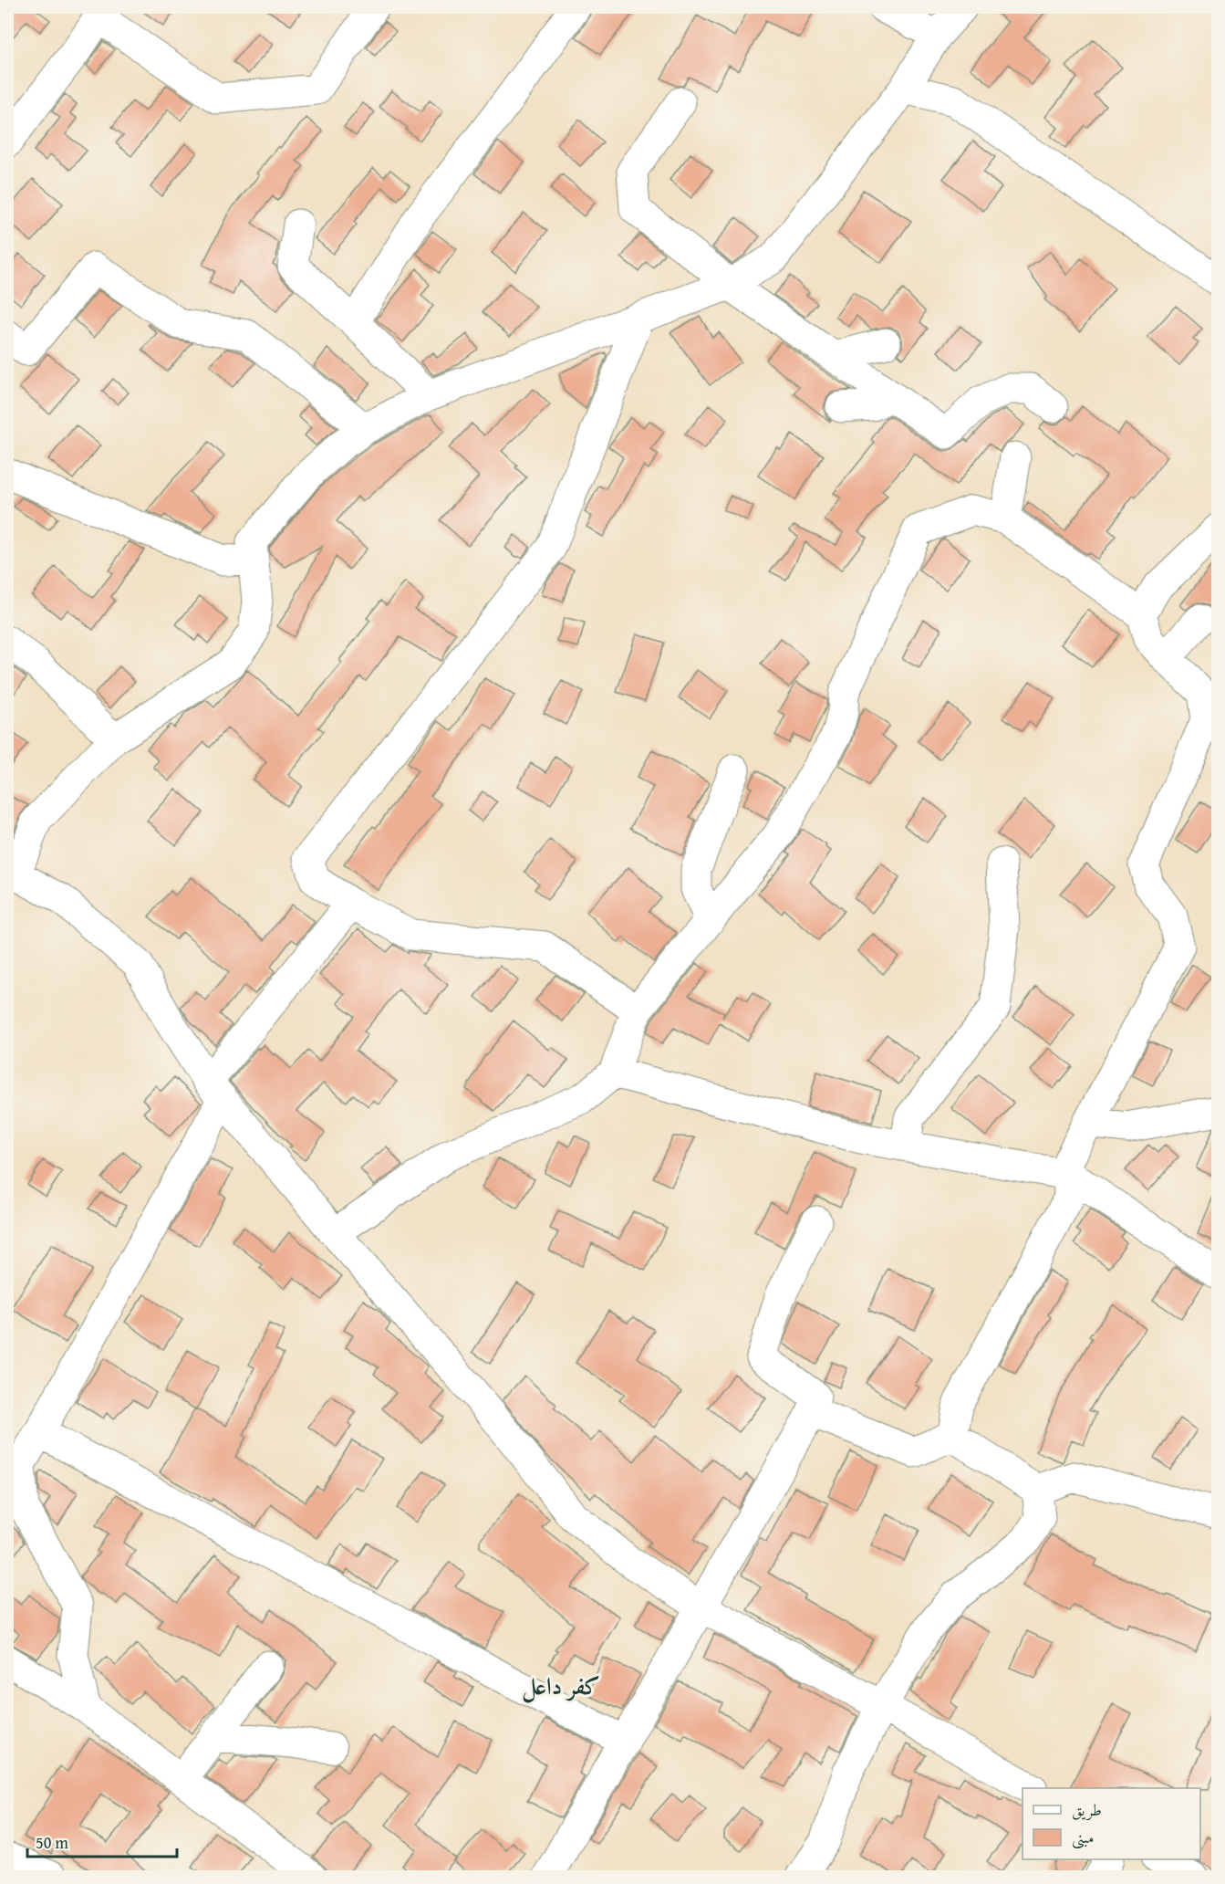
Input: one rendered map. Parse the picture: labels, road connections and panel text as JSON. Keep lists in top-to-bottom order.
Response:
{
  "districts": ["كفر داعل"],
  "legend": ["طريق", "مبنى"],
  "scale_bar": "50 m"
}
